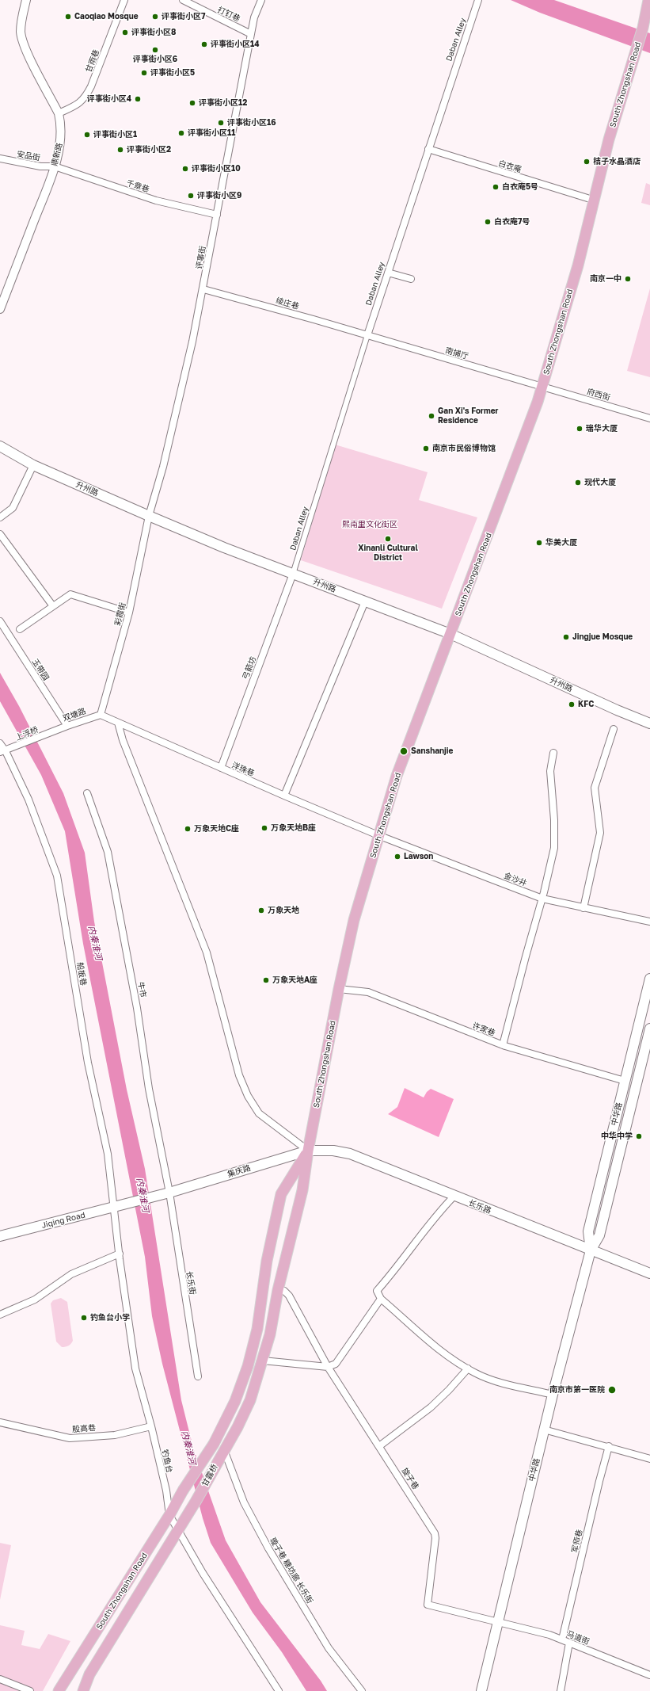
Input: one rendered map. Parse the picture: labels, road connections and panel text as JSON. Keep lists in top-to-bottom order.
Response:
{
  "streets": {
    "main road": [
      "South Zhongshan Road",
      "升州路",
      "中华路",
      "集庆路",
      "长乐路",
      "Jiqing Road",
      "甘露桥"
    ],
    "street": [
      "打钉巷",
      "Daban Alley",
      "甘雨巷",
      "鼎新路",
      "安品街",
      "白衣庵",
      "千章巷",
      "评事街",
      "绫庄巷",
      "南捕厅",
      "府西街",
      "彩霞街",
      "弓箭坊",
      "玉带园",
      "双塘路",
      "上浮桥",
      "洋珠巷",
      "金沙井",
      "船板巷",
      "牛市",
      "许家巷",
      "长乐街",
      "殷高巷",
      "钓鱼台",
      "旋子巷",
      "军师巷",
      "璇子巷 糖坊廊 长乐街",
      "马道街"
    ]
  },
  "crossings": [
    ["打钉巷", "评事街"],
    ["Daban Alley", "白衣庵"],
    ["Daban Alley", "绫庄巷"],
    ["Daban Alley", "南捕厅"],
    ["Daban Alley", "升州路"],
    ["Daban Alley", "弓箭坊"],
    ["甘雨巷", "鼎新路"],
    ["South Zhongshan Road", "南捕厅"],
    ["South Zhongshan Road", "府西街"],
    ["South Zhongshan Road", "升州路"],
    ["South Zhongshan Road", "洋珠巷"],
    ["South Zhongshan Road", "金沙井"],
    ["South Zhongshan Road", "许家巷"],
    ["South Zhongshan Road", "集庆路"],
    ["South Zhongshan Road", "长乐路"],
    ["South Zhongshan Road", "钓鱼台"],
    ["South Zhongshan Road", "甘露桥"],
    ["South Zhongshan Road", "旋子巷"],
    ["South Zhongshan Road", "璇子巷 糖坊廊 长乐街"],
    ["鼎新路", "安品街"],
    ["鼎新路", "千章巷"],
    ["安品街", "千章巷"],
    ["千章巷", "评事街"],
    ["评事街", "绫庄巷"],
    ["评事街", "升州路"],
    ["评事街", "彩霞街"],
    ["绫庄巷", "南捕厅"],
    ["南捕厅", "府西街"],
    ["升州路", "彩霞街"],
    ["升州路", "弓箭坊"],
    ["彩霞街", "双塘路"],
    ["彩霞街", "洋珠巷"],
    ["弓箭坊", "洋珠巷"],
    ["玉带园", "双塘路"],
    ["双塘路", "上浮桥"],
    ["双塘路", "洋珠巷"],
    ["上浮桥", "船板巷"],
    ["洋珠巷", "金沙井"],
    ["船板巷", "Jiqing Road"],
    ["船板巷", "钓鱼台"],
    ["牛市", "集庆路"],
    ["牛市", "长乐街"],
    ["许家巷", "中华路"],
    ["中华路", "长乐路"],
    ["中华路", "旋子巷"],
    ["中华路", "马道街"],
    ["集庆路", "长乐路"],
    ["集庆路", "Jiqing Road"],
    ["集庆路", "长乐街"],
    ["Jiqing Road", "钓鱼台"],
    ["殷高巷", "钓鱼台"],
    ["甘露桥", "璇子巷 糖坊廊 长乐街"],
    ["旋子巷", "马道街"],
    ["军师巷", "马道街"]
  ],
  "water": ["内秦淮河"],
  "parks": ["熙南里文化街区"],
  "places": [
    "Caoqiao Mosque",
    "评事街小区7",
    "评事街小区8",
    "评事街小区14",
    "评事街小区6",
    "评事街小区5",
    "评事街小区4",
    "评事街小区12",
    "评事街小区16",
    "评事街小区11",
    "评事街小区1",
    "评事街小区2",
    "桔子水晶酒店",
    "评事街小区10",
    "白衣庵5号",
    "评事街小区9",
    "白衣庵7号",
    "南京一中",
    "Gan Xi's Former Residence",
    "瑞华大厦",
    "南京市民俗博物馆",
    "现代大厦",
    "Xinanli Cultural District",
    "华美大厦",
    "Jingjue Mosque",
    "KFC",
    "Sanshanjie",
    "万象天地B座",
    "万象天地C座",
    "Lawson",
    "万象天地",
    "万象天地A座",
    "中华中学",
    "钓鱼台小学",
    "南京市第一医院"
  ]
}
